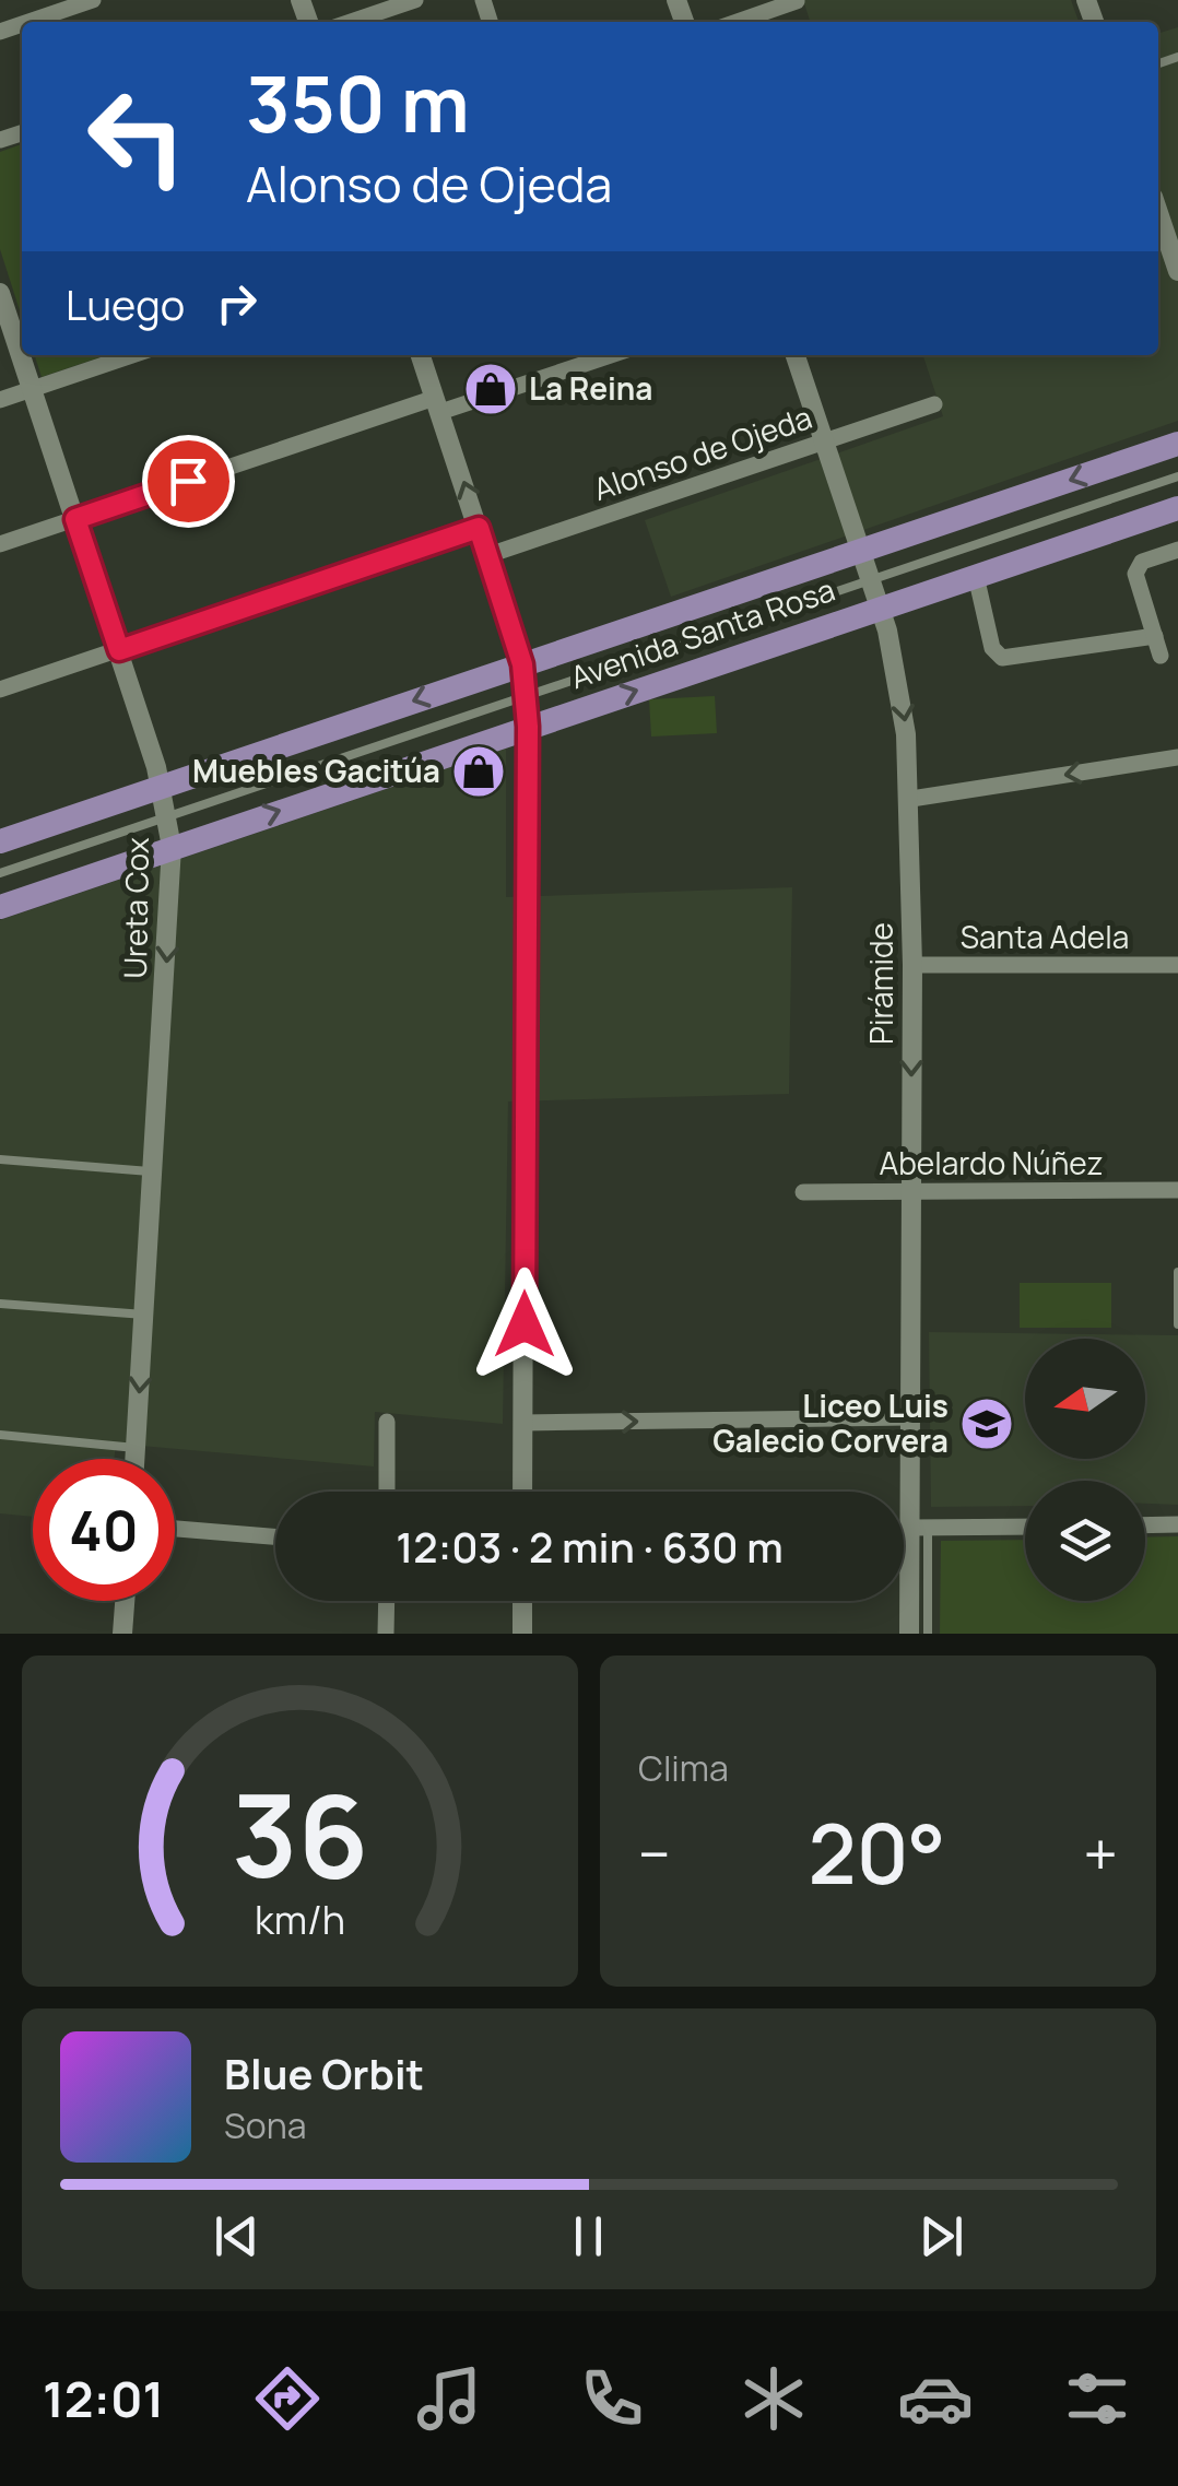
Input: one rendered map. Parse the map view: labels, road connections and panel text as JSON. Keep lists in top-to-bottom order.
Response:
{
  "streets": {
    "main road": ["Avenida Santa Rosa"],
    "street": [
      "Alonso de Ojeda",
      "Ureta Cox",
      "Santa Adela",
      "Pirámide",
      "Abelardo Núñez"
    ]
  },
  "crossings": [
    ["Alonso de Ojeda", "Pirámide"],
    ["Avenida Santa Rosa", "Ureta Cox"],
    ["Avenida Santa Rosa", "Pirámide"],
    ["Santa Adela", "Pirámide"],
    ["Pirámide", "Abelardo Núñez"]
  ],
  "one_way": ["Ureta Cox"],
  "places": {
    "shop": ["La Reina", "Muebles Gacitúa"],
    "school or university": ["Liceo Luis Galecio Corvera"]
  },
  "north": "left",
  "page": {
    "turn": ["350 m", "Alonso de Ojeda"],
    "then": "Luego",
    "limit": "40",
    "trip": "12:03 · 2 min · 630 m",
    "tile": "Clima",
    "heat": ["−", "20°", "+"],
    "song": ["Blue Orbit", "Sona"],
    "tabs": "12:01",
    "gauge": ["36", "km/h"]
  }
}
